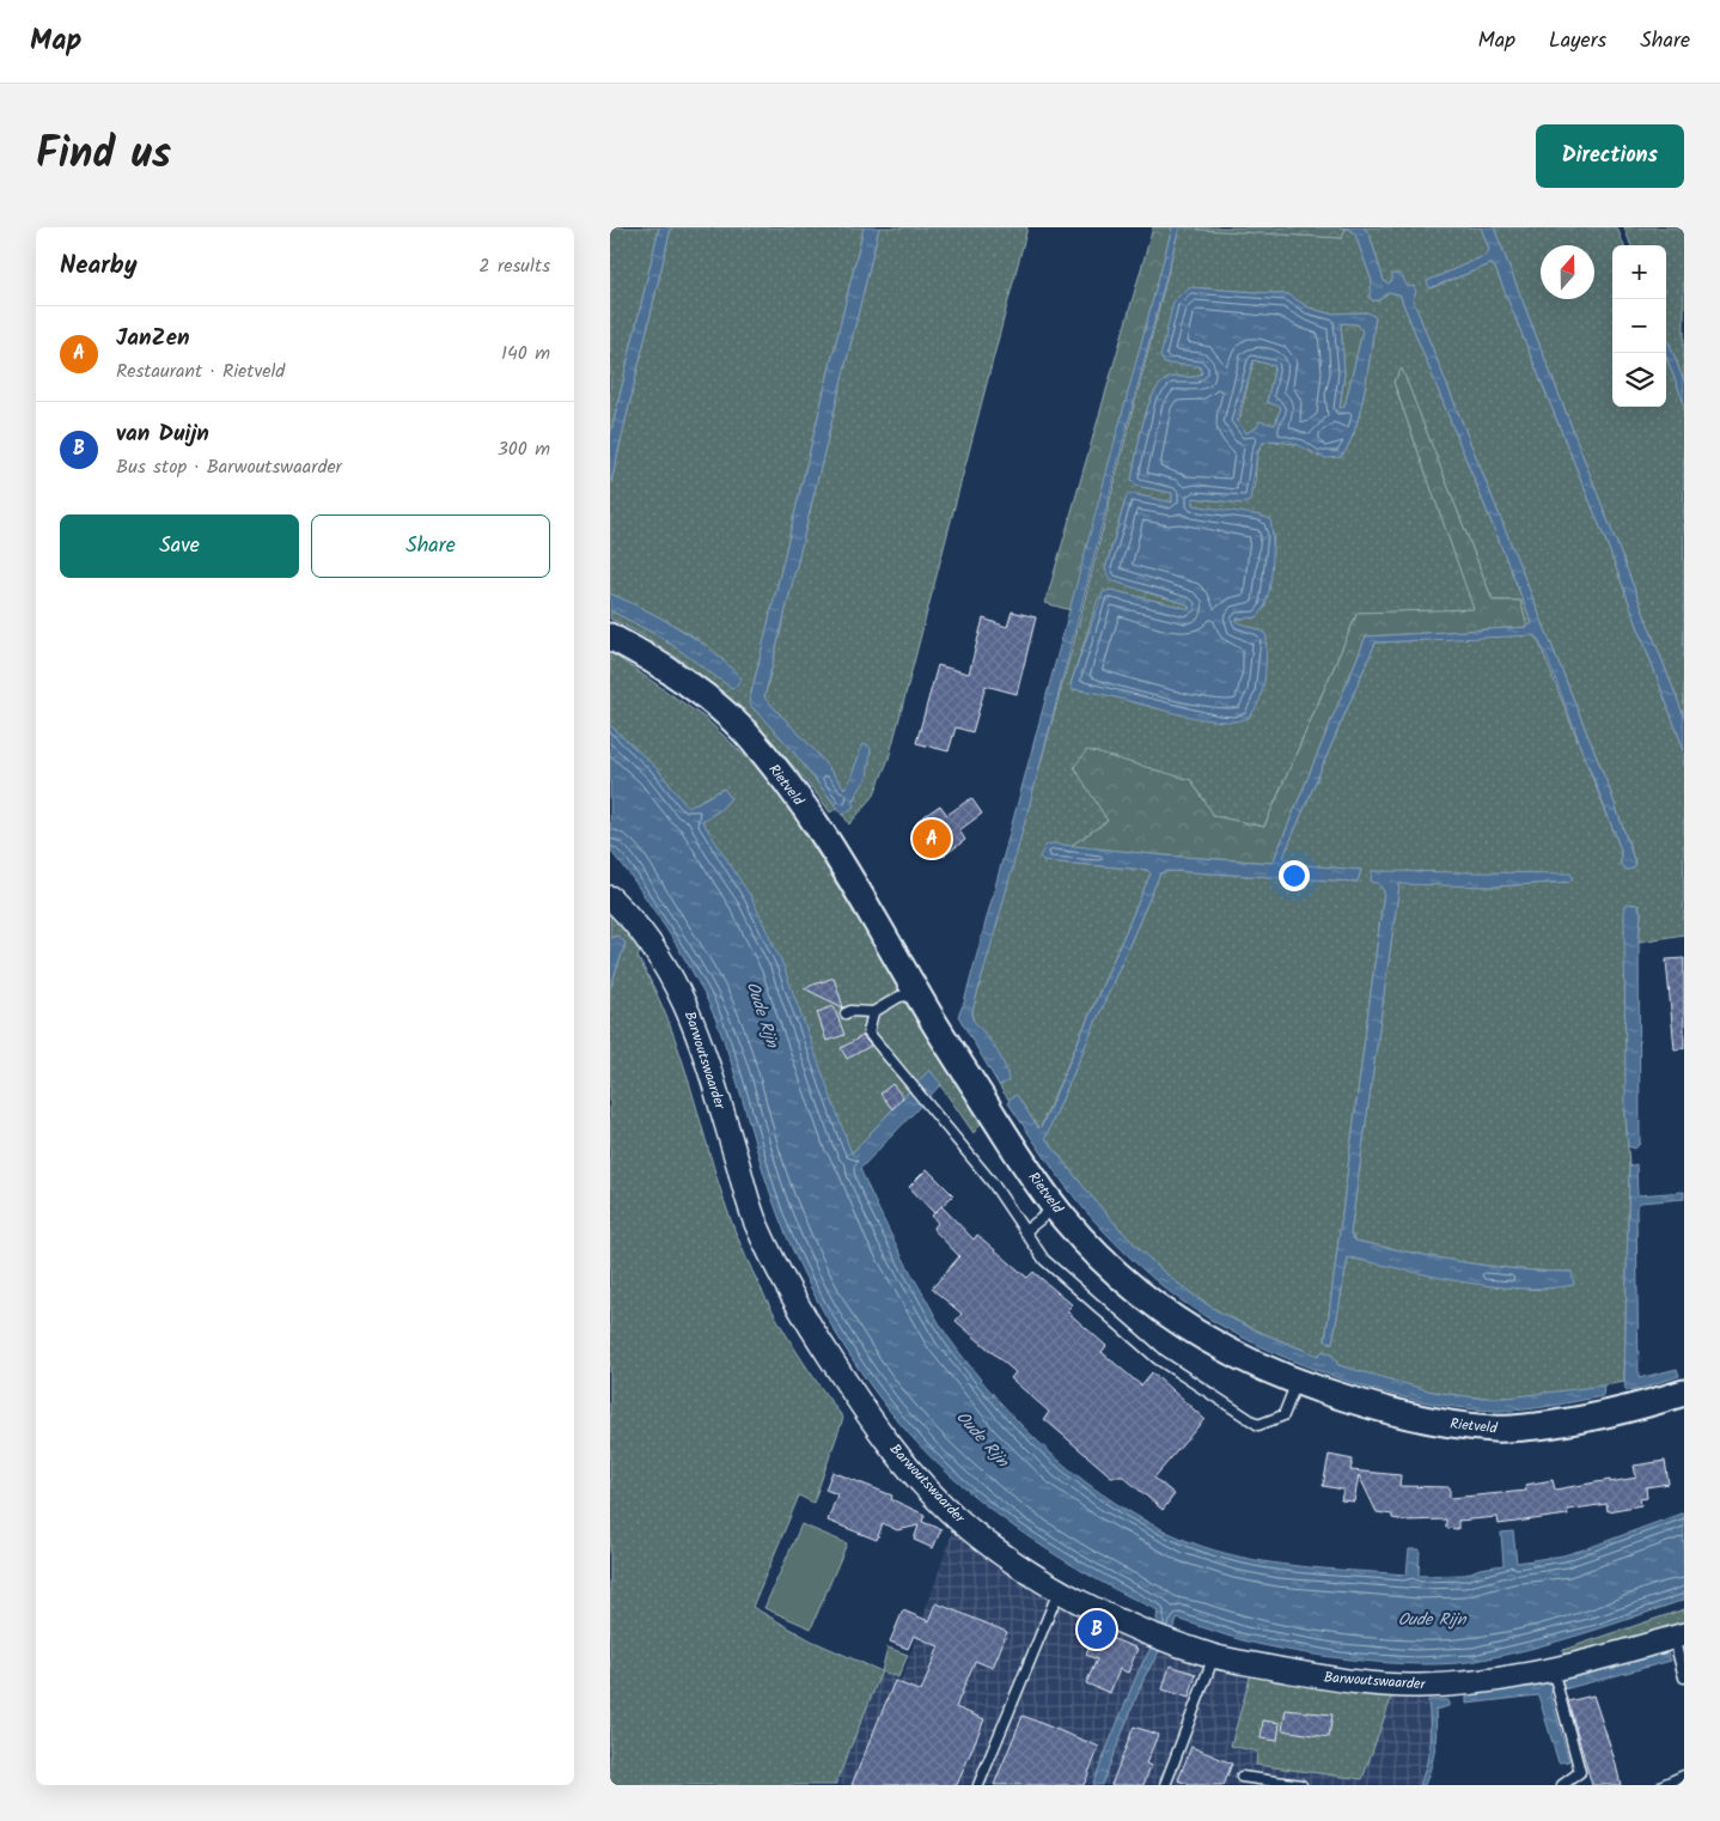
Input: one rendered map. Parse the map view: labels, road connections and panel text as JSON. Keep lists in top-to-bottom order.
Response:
{
  "streets": {
    "main road": ["Rietveld"],
    "street": ["Barwoutswaarder"]
  },
  "water": ["Oude Rijn"],
  "north": "top",
  "page": {
    "header": "Map",
    "nav": ["Map", "Layers", "Share"],
    "title": "Find us",
    "buttons": [
      "Directions",
      ["Save", "Share"]
    ],
    "heading": ["Nearby", "2 results"],
    "map_buttons": ["+", "−"],
    "list": [
      {
        "mark": "A",
        "name": "JanZen",
        "note": "Restaurant · Rietveld",
        "value": "140 m"
      },
      {
        "mark": "B",
        "name": "van Duijn",
        "note": "Bus stop · Barwoutswaarder",
        "value": "300 m"
      }
    ],
    "pins": ["A", "B"]
  }
}
